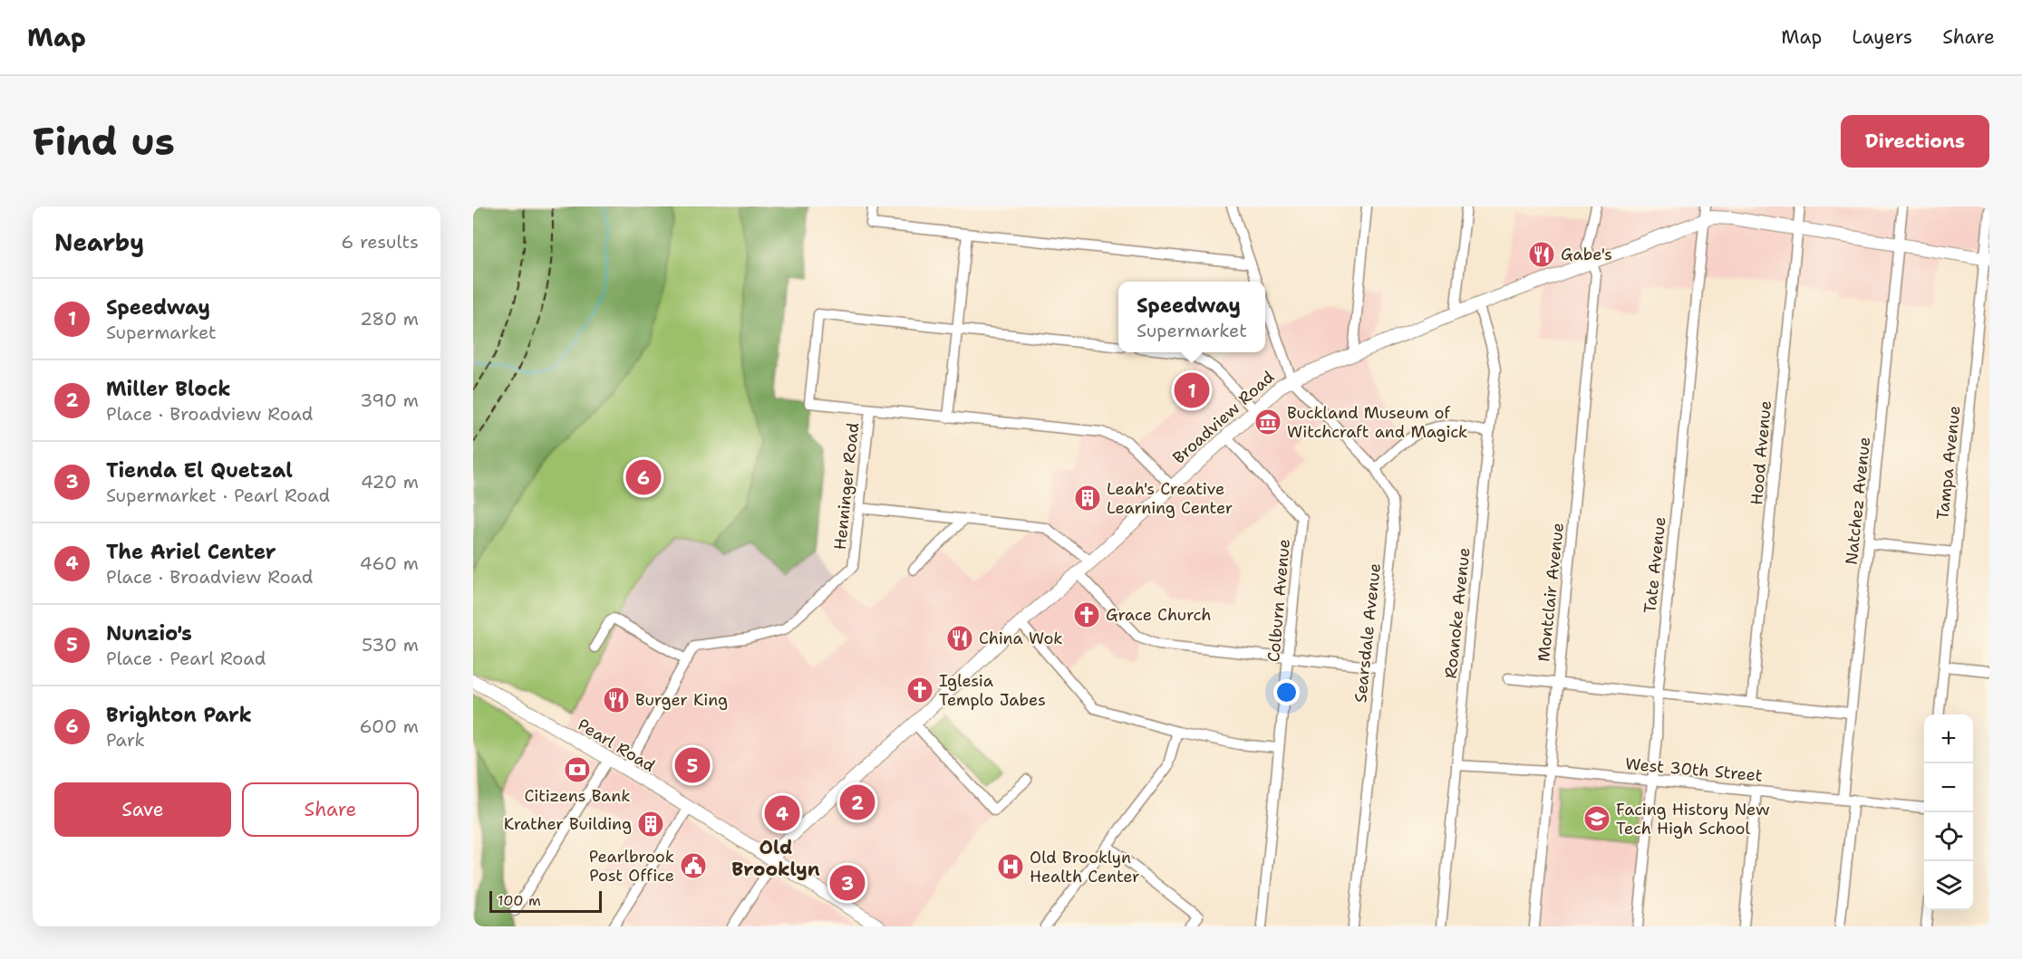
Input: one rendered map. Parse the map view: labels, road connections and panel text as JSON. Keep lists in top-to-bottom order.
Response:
{
  "streets": {
    "main road": ["Broadview Road", "Pearl Road"],
    "street": [
      "Hood Avenue",
      "Tampa Avenue",
      "Henninger Road",
      "Natchez Avenue",
      "Tate Avenue",
      "Montclair Avenue",
      "Colburn Avenue",
      "Roanoke Avenue",
      "Searsdale Avenue",
      "West 30th Street"
    ]
  },
  "crossings": [
    ["Broadview Road", "Hood Avenue"],
    ["Broadview Road", "Tampa Avenue"],
    ["Broadview Road", "Natchez Avenue"],
    ["Broadview Road", "Tate Avenue"],
    ["Broadview Road", "Montclair Avenue"],
    ["Broadview Road", "Colburn Avenue"],
    ["Broadview Road", "Roanoke Avenue"],
    ["Broadview Road", "Searsdale Avenue"],
    ["Broadview Road", "Pearl Road"],
    ["Henninger Road", "Pearl Road"],
    ["Natchez Avenue", "West 30th Street"],
    ["Tate Avenue", "West 30th Street"],
    ["Montclair Avenue", "West 30th Street"],
    ["Roanoke Avenue", "West 30th Street"]
  ],
  "districts": ["Old Brooklyn"],
  "places": {
    "restaurant": ["Gabe's", "China Wok", "Burger King"],
    "museum": ["Buckland Museum of Witchcraft and Magick"],
    "building": ["Leah's Creative Learning Center", "Krather Building"],
    "church": ["Grace Church", "Iglesia Templo Jabes"],
    "bank": ["Citizens Bank"],
    "school or university": ["Facing History New Tech High School"],
    "public building": ["Pearlbrook Post Office"],
    "hospital": ["Old Brooklyn Health Center"]
  },
  "scale_bar": "100 m",
  "page": {
    "header": "Map",
    "nav": ["Map", "Layers", "Share"],
    "buttons": [
      "Directions",
      ["Save", "Share"]
    ],
    "title": "Find us",
    "heading": ["Nearby", "6 results"],
    "list": [
      {
        "mark": "1",
        "name": "Speedway",
        "note": "Supermarket",
        "value": "280 m"
      },
      {
        "mark": "2",
        "name": "Miller Block",
        "note": "Place · Broadview Road",
        "value": "390 m"
      },
      {
        "mark": "3",
        "name": "Tienda El Quetzal",
        "note": "Supermarket · Pearl Road",
        "value": "420 m"
      },
      {
        "mark": "4",
        "name": "The Ariel Center",
        "note": "Place · Broadview Road",
        "value": "460 m"
      },
      {
        "mark": "5",
        "name": "Nunzio's",
        "note": "Place · Pearl Road",
        "value": "530 m"
      },
      {
        "mark": "6",
        "name": "Brighton Park",
        "note": "Park",
        "value": "600 m"
      }
    ],
    "popup": ["Speedway", "Supermarket"],
    "pins": [
      "1",
      "6",
      "5",
      "2",
      "4",
      "3"
    ],
    "map_buttons": ["+", "−"],
    "scale": "100 m"
  }
}
